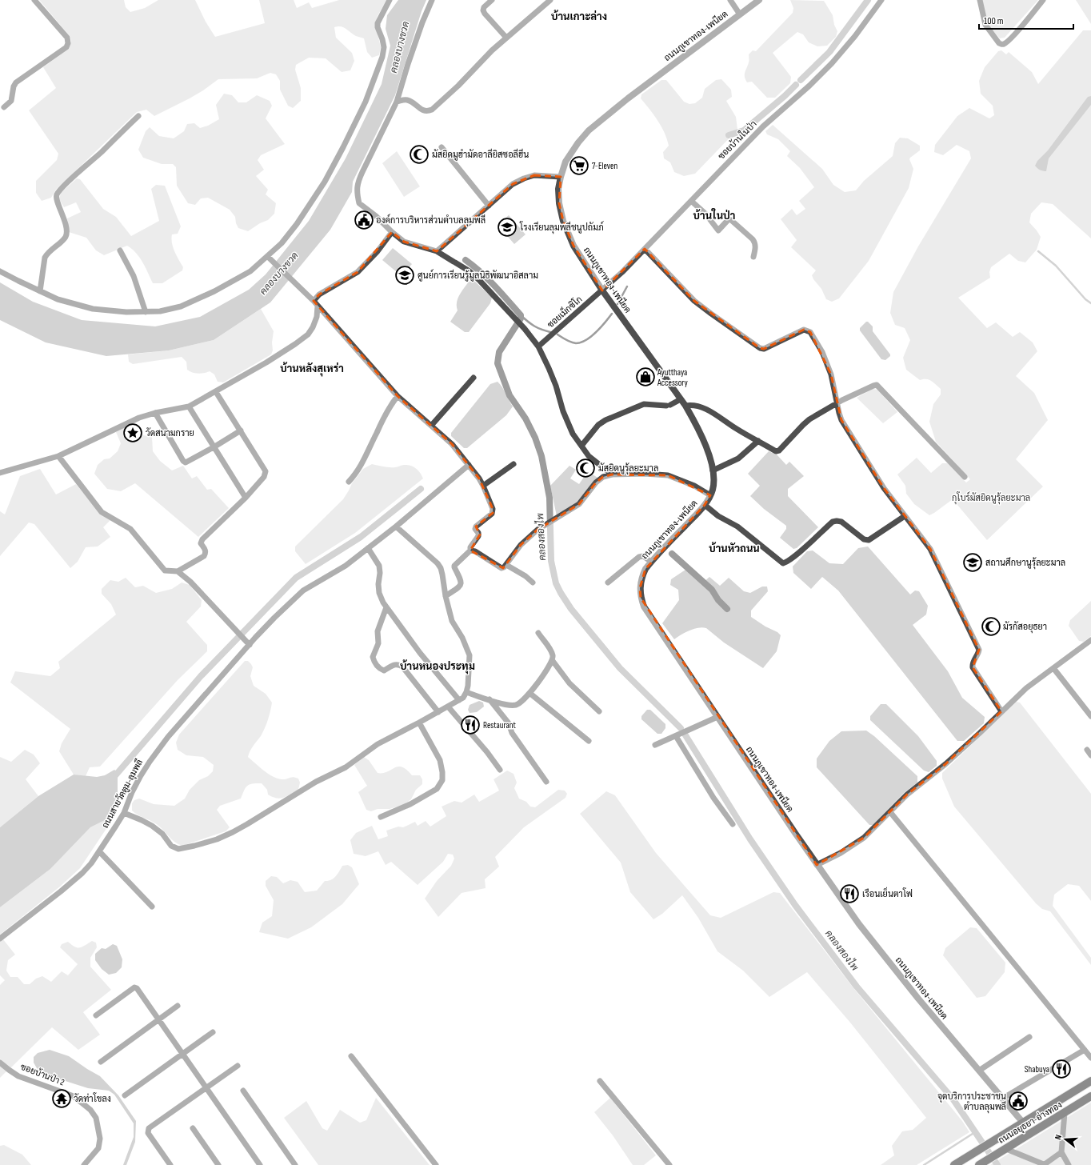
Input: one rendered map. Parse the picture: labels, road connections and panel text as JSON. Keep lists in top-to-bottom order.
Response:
{
  "streets": {
    "main road": ["ถนนอยุธยา-อ่างทอง"],
    "street": [
      "ถนนภูเขาทอง-เพนียด",
      "ซอยบ้านในป่า",
      "ซอยเม็กซิโก",
      "ถนนสายวัดตูม-ลุมพลี",
      "ซอยบ้านป่า 2"
    ]
  },
  "crossings": [
    ["ถนนภูเขาทอง-เพนียด", "ซอยบ้านในป่า"],
    ["ถนนภูเขาทอง-เพนียด", "ซอยเม็กซิโก"],
    ["ถนนภูเขาทอง-เพนียด", "ถนนอยุธยา-อ่างทอง"],
    ["ซอยบ้านในป่า", "ซอยเม็กซิโก"]
  ],
  "districts": [
    "บ้านเกาะล่าง",
    "บ้านในป่า",
    "บ้านหลังสุเหร่า",
    "บ้านหัวถนน",
    "บ้านหนองประทุม"
  ],
  "water": ["คลองบางขวด", "คลองสองไพ"],
  "parks": ["กุโบร์มัสยิดนูรุ้ลยะมาล"],
  "places": {
    "mosque": ["มัสยิดมูฮำมัดอาลียิสซอลีฮีน", "มัสยิดนูรุ้ลยะมาล", "มัรกัสอยุธยา"],
    "supermarket": ["7-Eleven"],
    "public building": ["องค์การบริหารส่วนตำบลลุมพลี", "จุดบริการประชาชน ตำบลลุมพลี"],
    "school or university": ["โรงเรียนลุมพลีชนูปถัมภ์", "ศูนย์การเรียนรู้มูลนิธิพัฒนาอิสลาม", "สถานศึกษานูรุ้ลยะมาล"],
    "shop": ["Ayutthaya Accessory"],
    "place": ["วัดสนามกราย"],
    "restaurant": ["Restaurant", "เรือนเย็นตาโฟ", "Shabuya"],
    "temple": ["วัดท่าโขลง"]
  },
  "scale_bar": "100 m",
  "north": "left"
}
